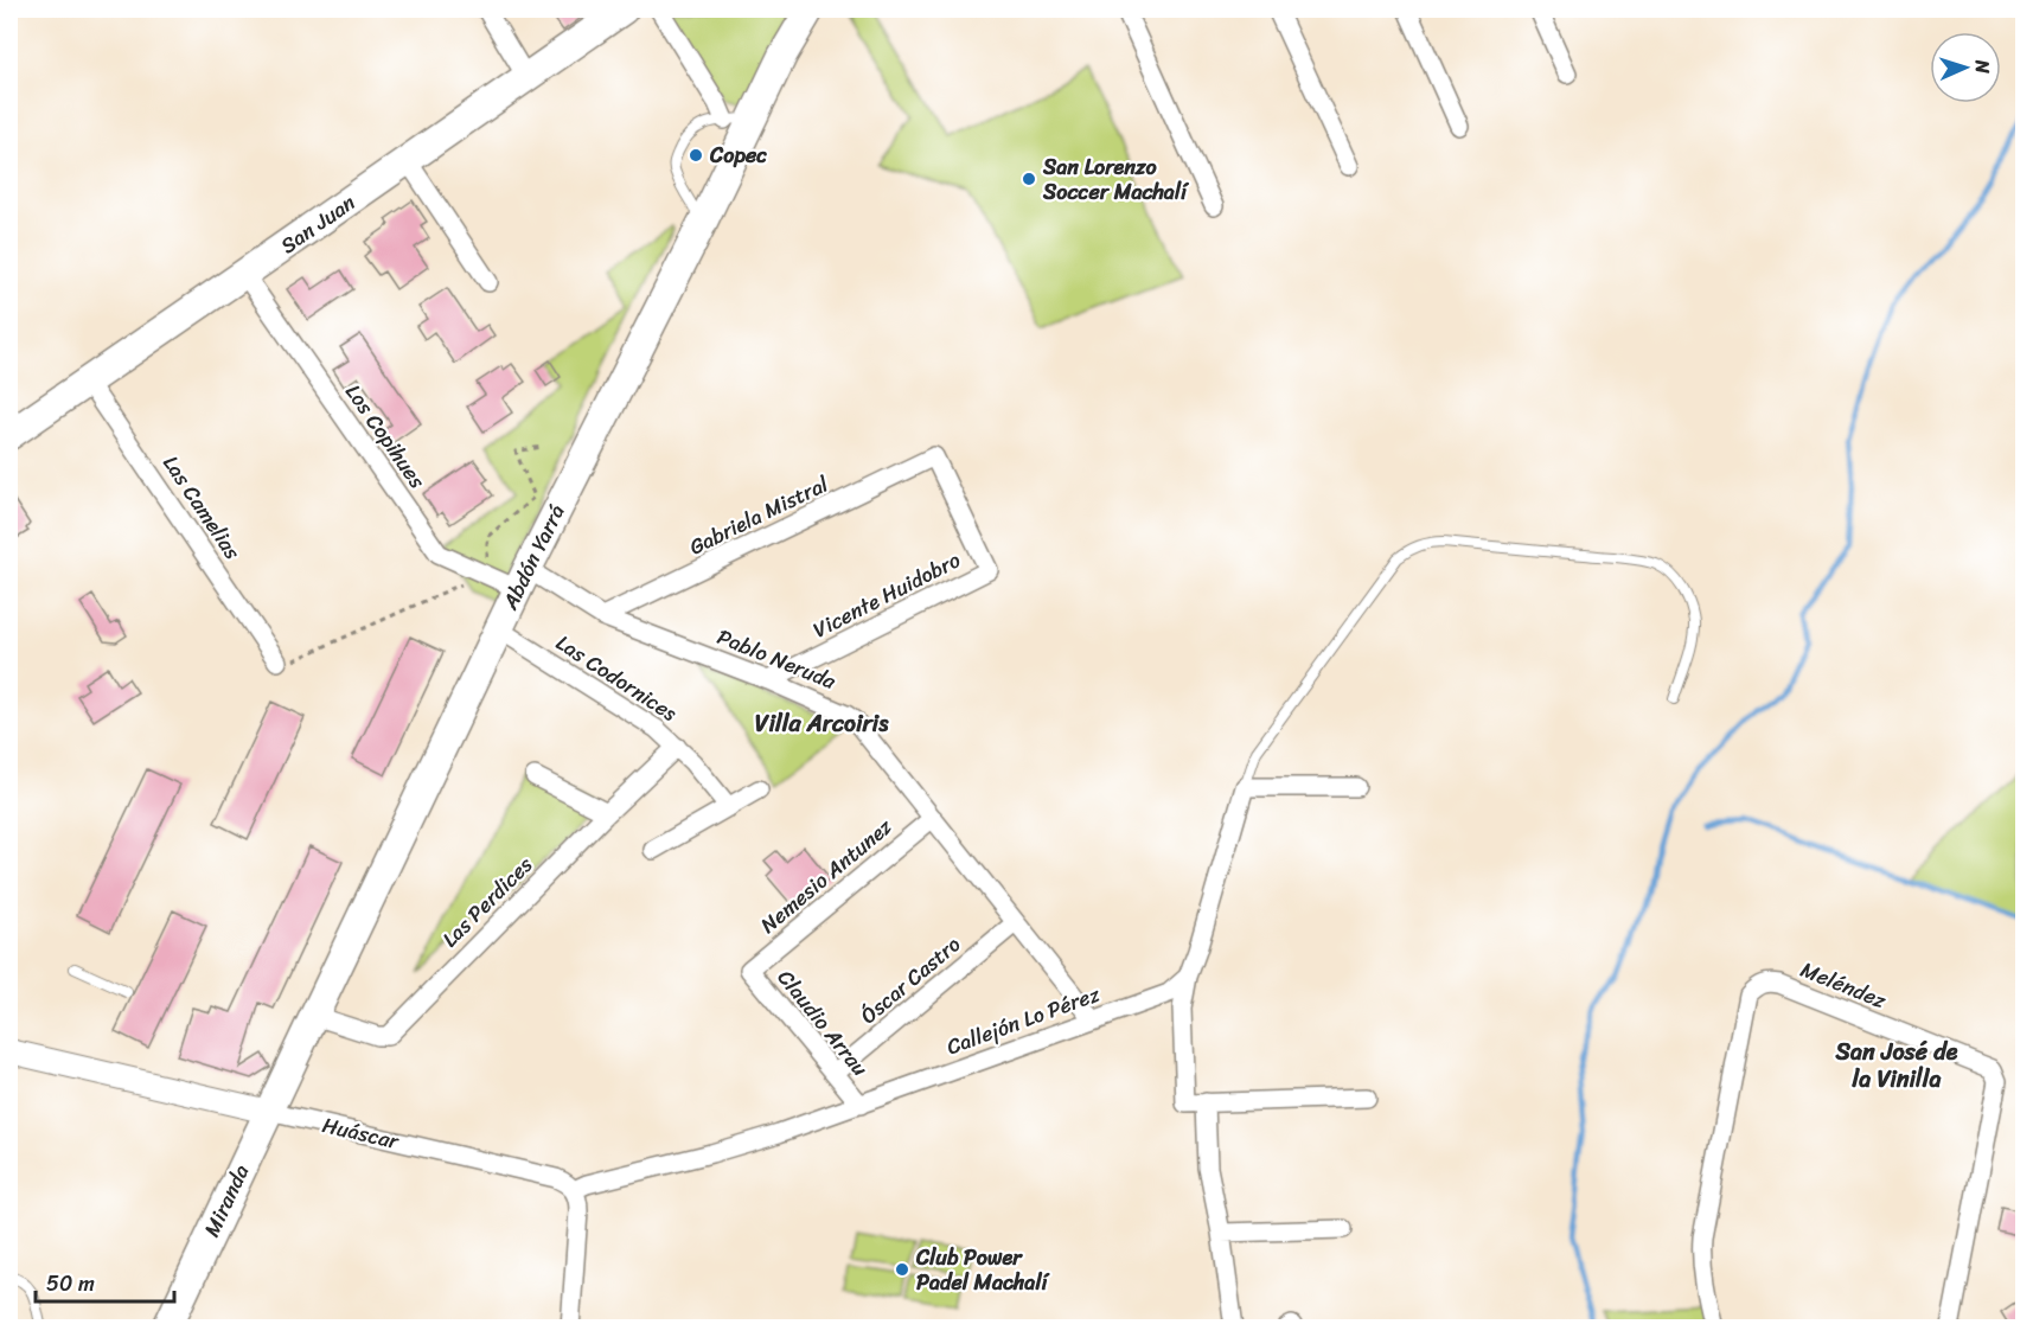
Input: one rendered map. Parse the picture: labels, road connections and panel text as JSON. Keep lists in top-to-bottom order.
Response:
{
  "streets": {
    "main road": ["San Juan", "Abdón Yarrá", "Miranda"],
    "street": [
      "Los Copihues",
      "Las Camelias",
      "Gabriela Mistral",
      "Vicente Huidobro",
      "Pablo Neruda",
      "Las Codornices",
      "Nemesio Antunez",
      "Las Perdices",
      "Óscar Castro",
      "Meléndez",
      "Callejón Lo Pérez",
      "Claudio Arrau",
      "Huáscar"
    ]
  },
  "crossings": [
    ["San Juan", "Los Copihues"],
    ["San Juan", "Las Camelias"],
    ["Los Copihues", "Abdón Yarrá"],
    ["Los Copihues", "Pablo Neruda"],
    ["Gabriela Mistral", "Vicente Huidobro"],
    ["Gabriela Mistral", "Pablo Neruda"],
    ["Abdón Yarrá", "Pablo Neruda"],
    ["Abdón Yarrá", "Las Codornices"],
    ["Abdón Yarrá", "Las Perdices"],
    ["Abdón Yarrá", "Huáscar"],
    ["Abdón Yarrá", "Miranda"],
    ["Vicente Huidobro", "Pablo Neruda"],
    ["Pablo Neruda", "Nemesio Antunez"],
    ["Pablo Neruda", "Óscar Castro"],
    ["Pablo Neruda", "Callejón Lo Pérez"],
    ["Las Codornices", "Las Perdices"],
    ["Nemesio Antunez", "Claudio Arrau"],
    ["Óscar Castro", "Claudio Arrau"],
    ["Callejón Lo Pérez", "Claudio Arrau"],
    ["Callejón Lo Pérez", "Huáscar"],
    ["Huáscar", "Miranda"]
  ],
  "districts": ["Villa Arcoiris", "San José de la Vinilla"],
  "places": ["Copec", "San Lorenzo Soccer Machalí", "Club Power Padel Machalí"],
  "scale_bar": "50 m",
  "north": "right"
}
